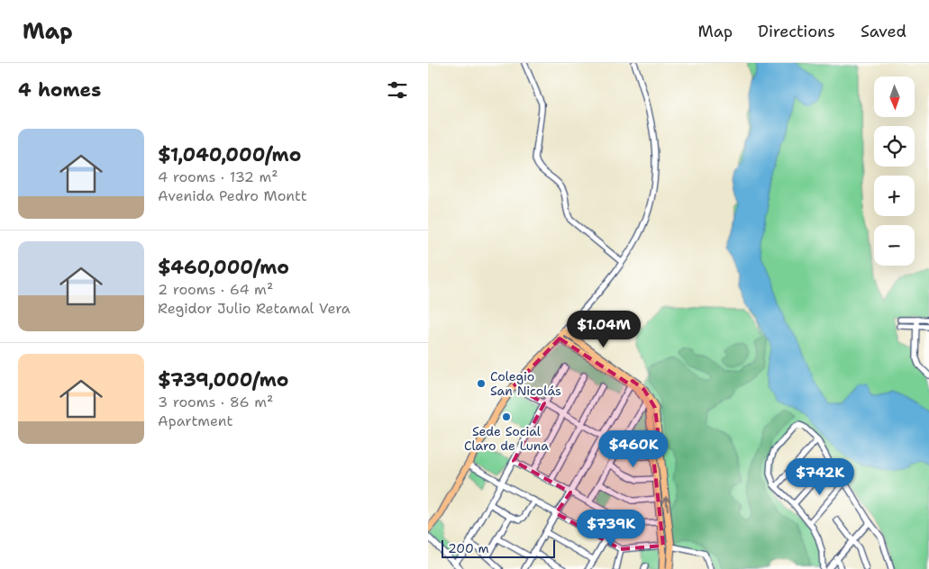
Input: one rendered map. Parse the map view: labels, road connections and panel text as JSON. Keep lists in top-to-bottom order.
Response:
{
  "places": ["Colegio San Nicolás", "Sede Social Claro de Luna"],
  "scale_bar": "200 m",
  "north": "bottom",
  "page": {
    "header": "Map",
    "nav": ["Map", "Directions", "Saved"],
    "heading": "4 homes",
    "map_buttons": ["+", "−"],
    "list": [
      {
        "name": "$1,040,000/mo",
        "note": "4 rooms · 132 m² · Avenida Pedro Montt"
      },
      {
        "name": "$460,000/mo",
        "note": "2 rooms · 64 m² · Regidor Julio Retamal Vera"
      },
      {
        "name": "$739,000/mo",
        "note": "3 rooms · 86 m² · Apartment"
      }
    ],
    "price": [
      "$1.04M",
      "$460K",
      "$742K",
      "$739K"
    ],
    "scale": "200 m"
  }
}
